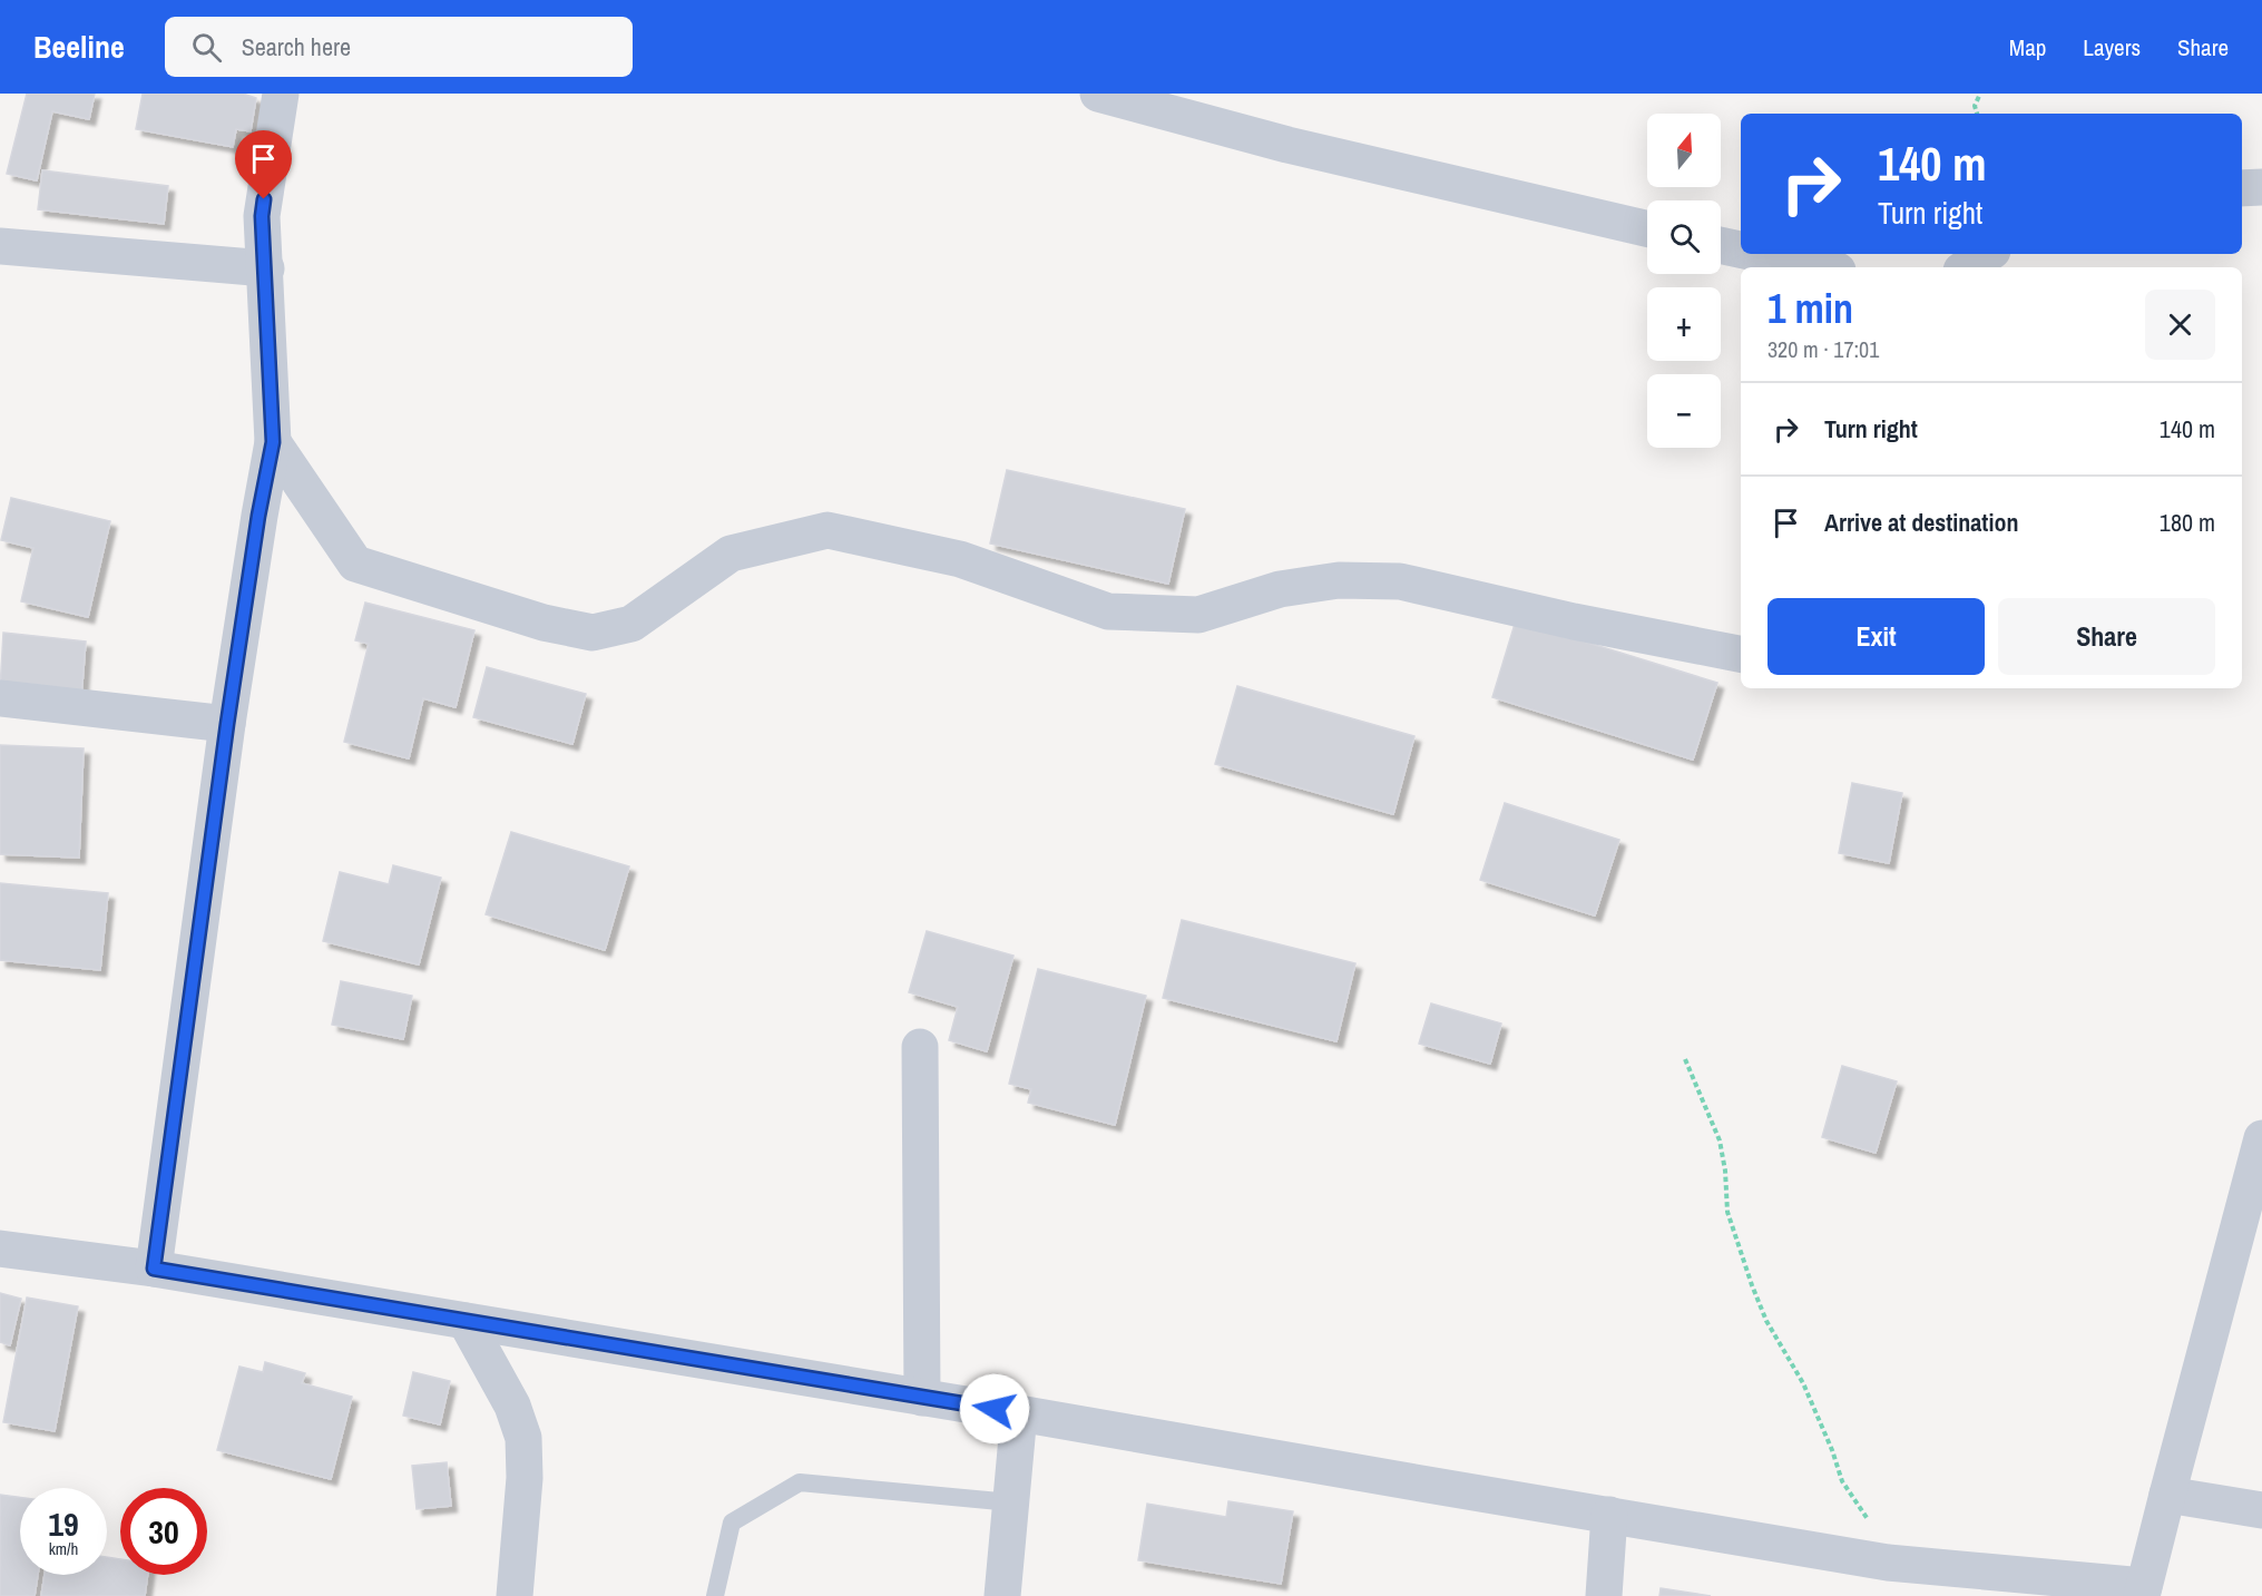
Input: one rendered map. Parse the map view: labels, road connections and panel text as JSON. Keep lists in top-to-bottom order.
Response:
{
  "north": "top",
  "page": {
    "header": "Beeline",
    "search": "Search here",
    "nav": ["Map", "Layers", "Share"],
    "map_buttons": ["+", "−"],
    "turn": ["140 m", "Turn right"],
    "heading": ["1 min", "320 m · 17:01"],
    "list": [
      {
        "name": "Turn right",
        "value": "140 m"
      },
      {
        "name": "Arrive at destination",
        "value": "180 m"
      }
    ],
    "buttons": ["Exit", "Share"],
    "speed": "19 km/h",
    "limit": "30"
  }
}
